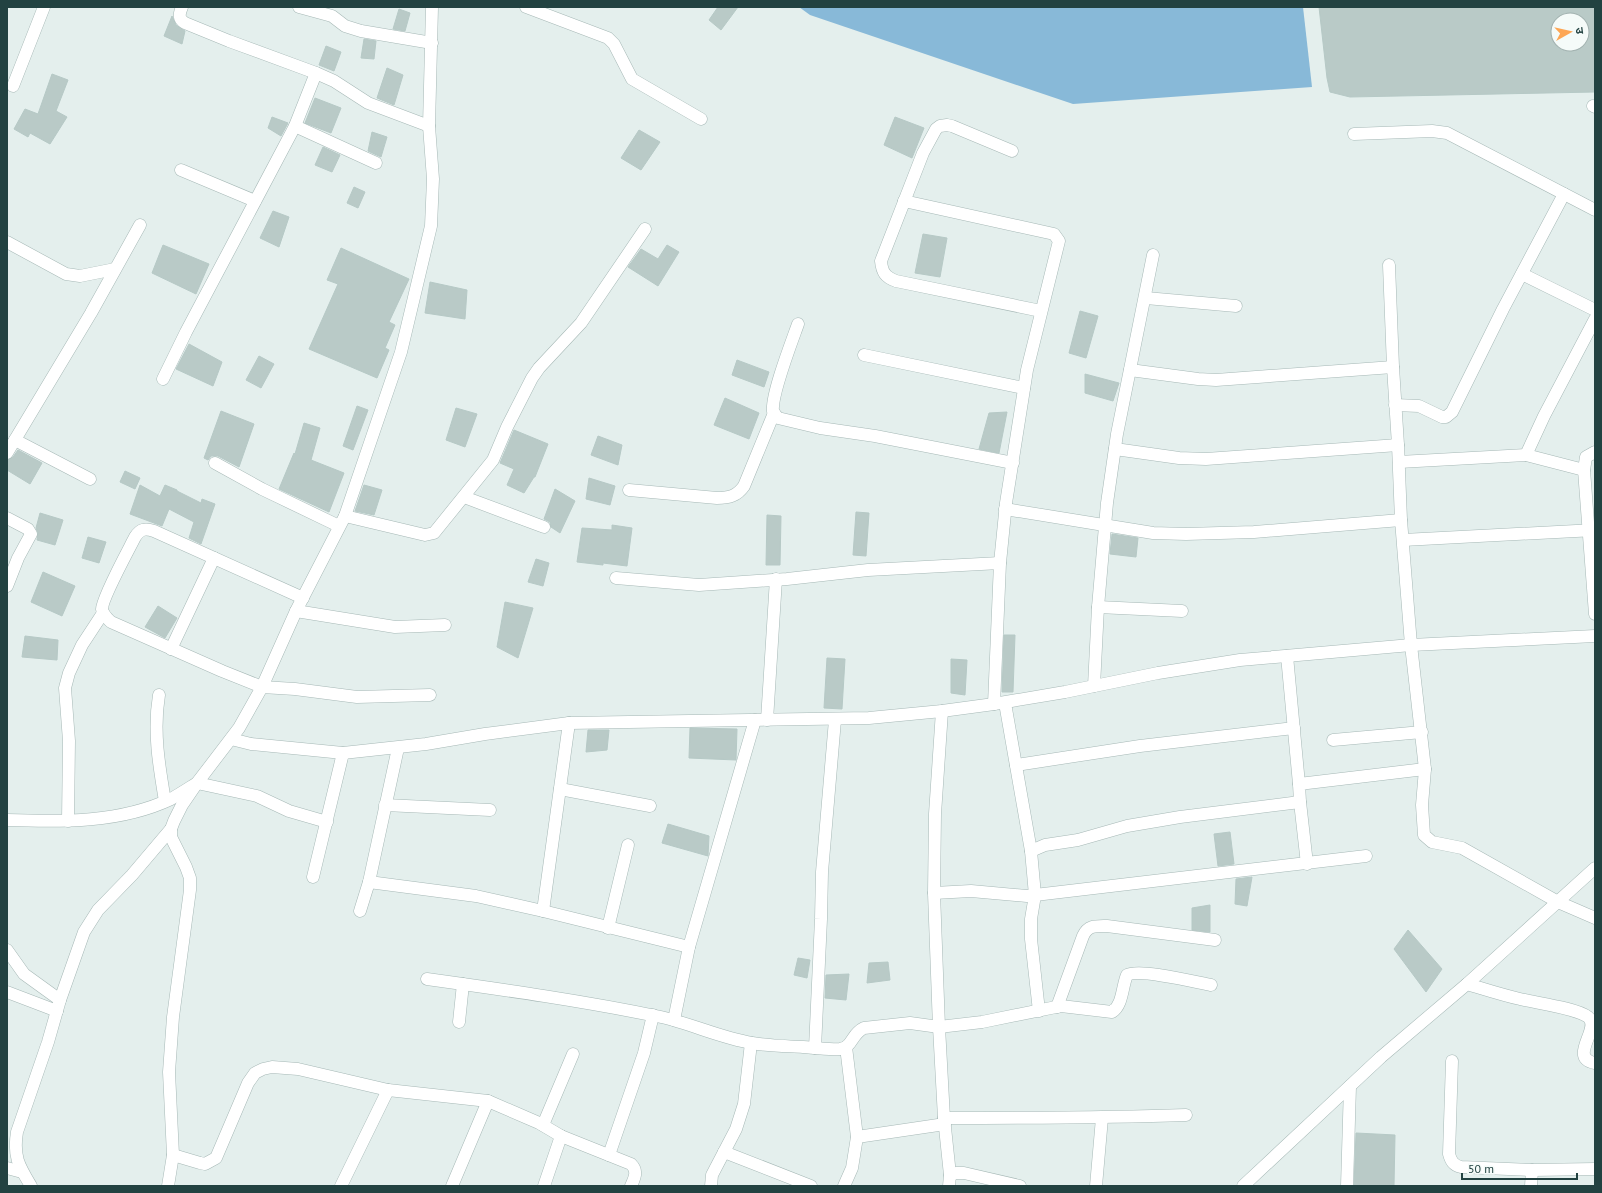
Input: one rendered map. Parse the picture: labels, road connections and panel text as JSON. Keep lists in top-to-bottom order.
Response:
{
  "scale_bar": "50 m",
  "north": "right"
}
